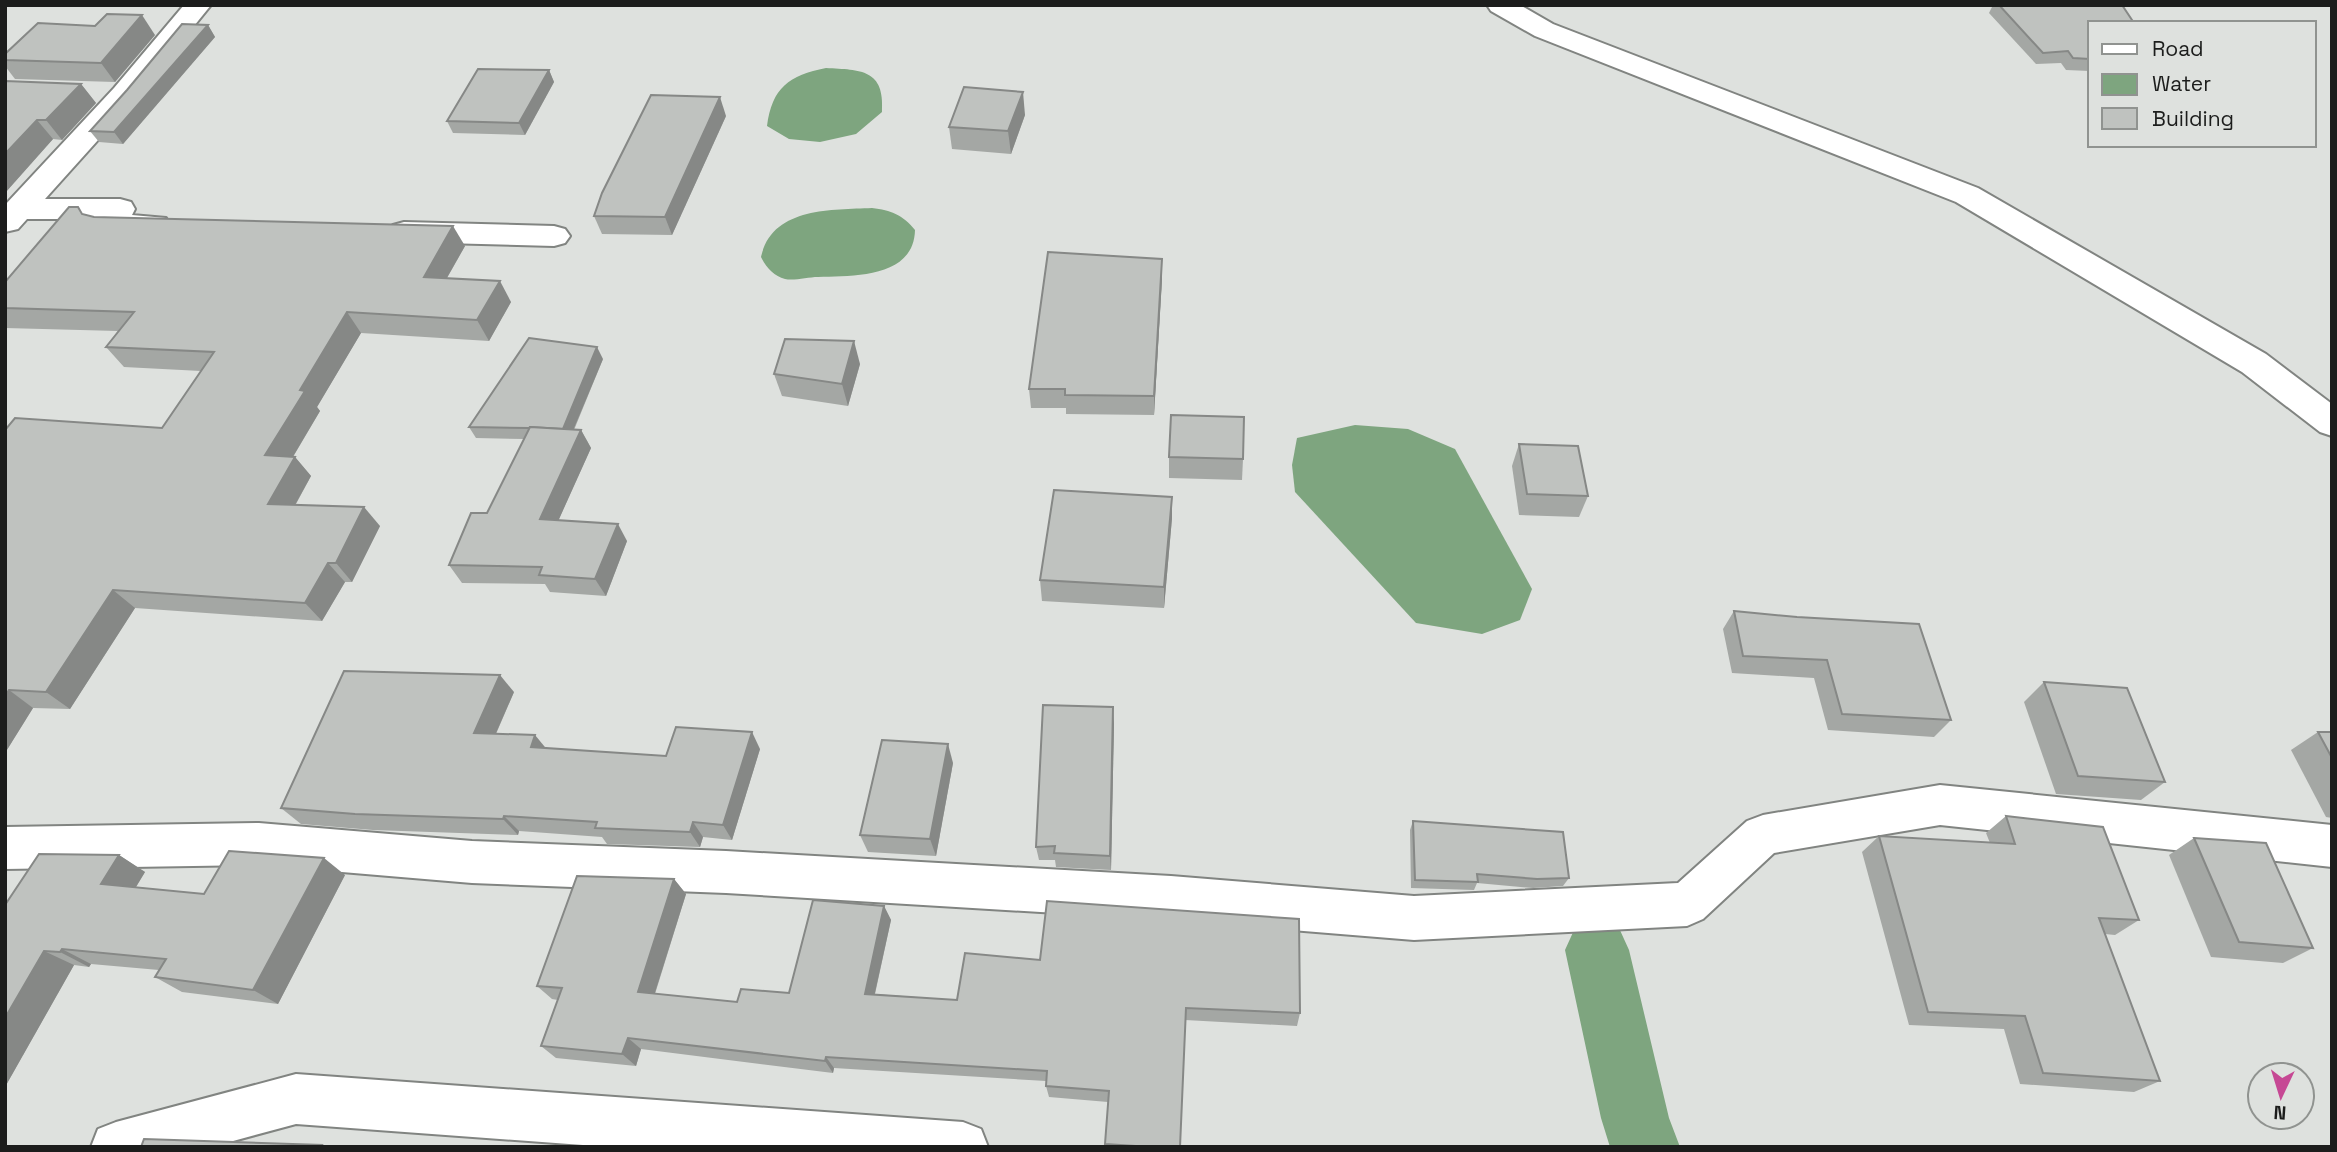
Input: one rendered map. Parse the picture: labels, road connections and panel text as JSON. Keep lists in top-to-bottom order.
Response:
{
  "legend": ["Road", "Water", "Building"],
  "north": "bottom"
}
